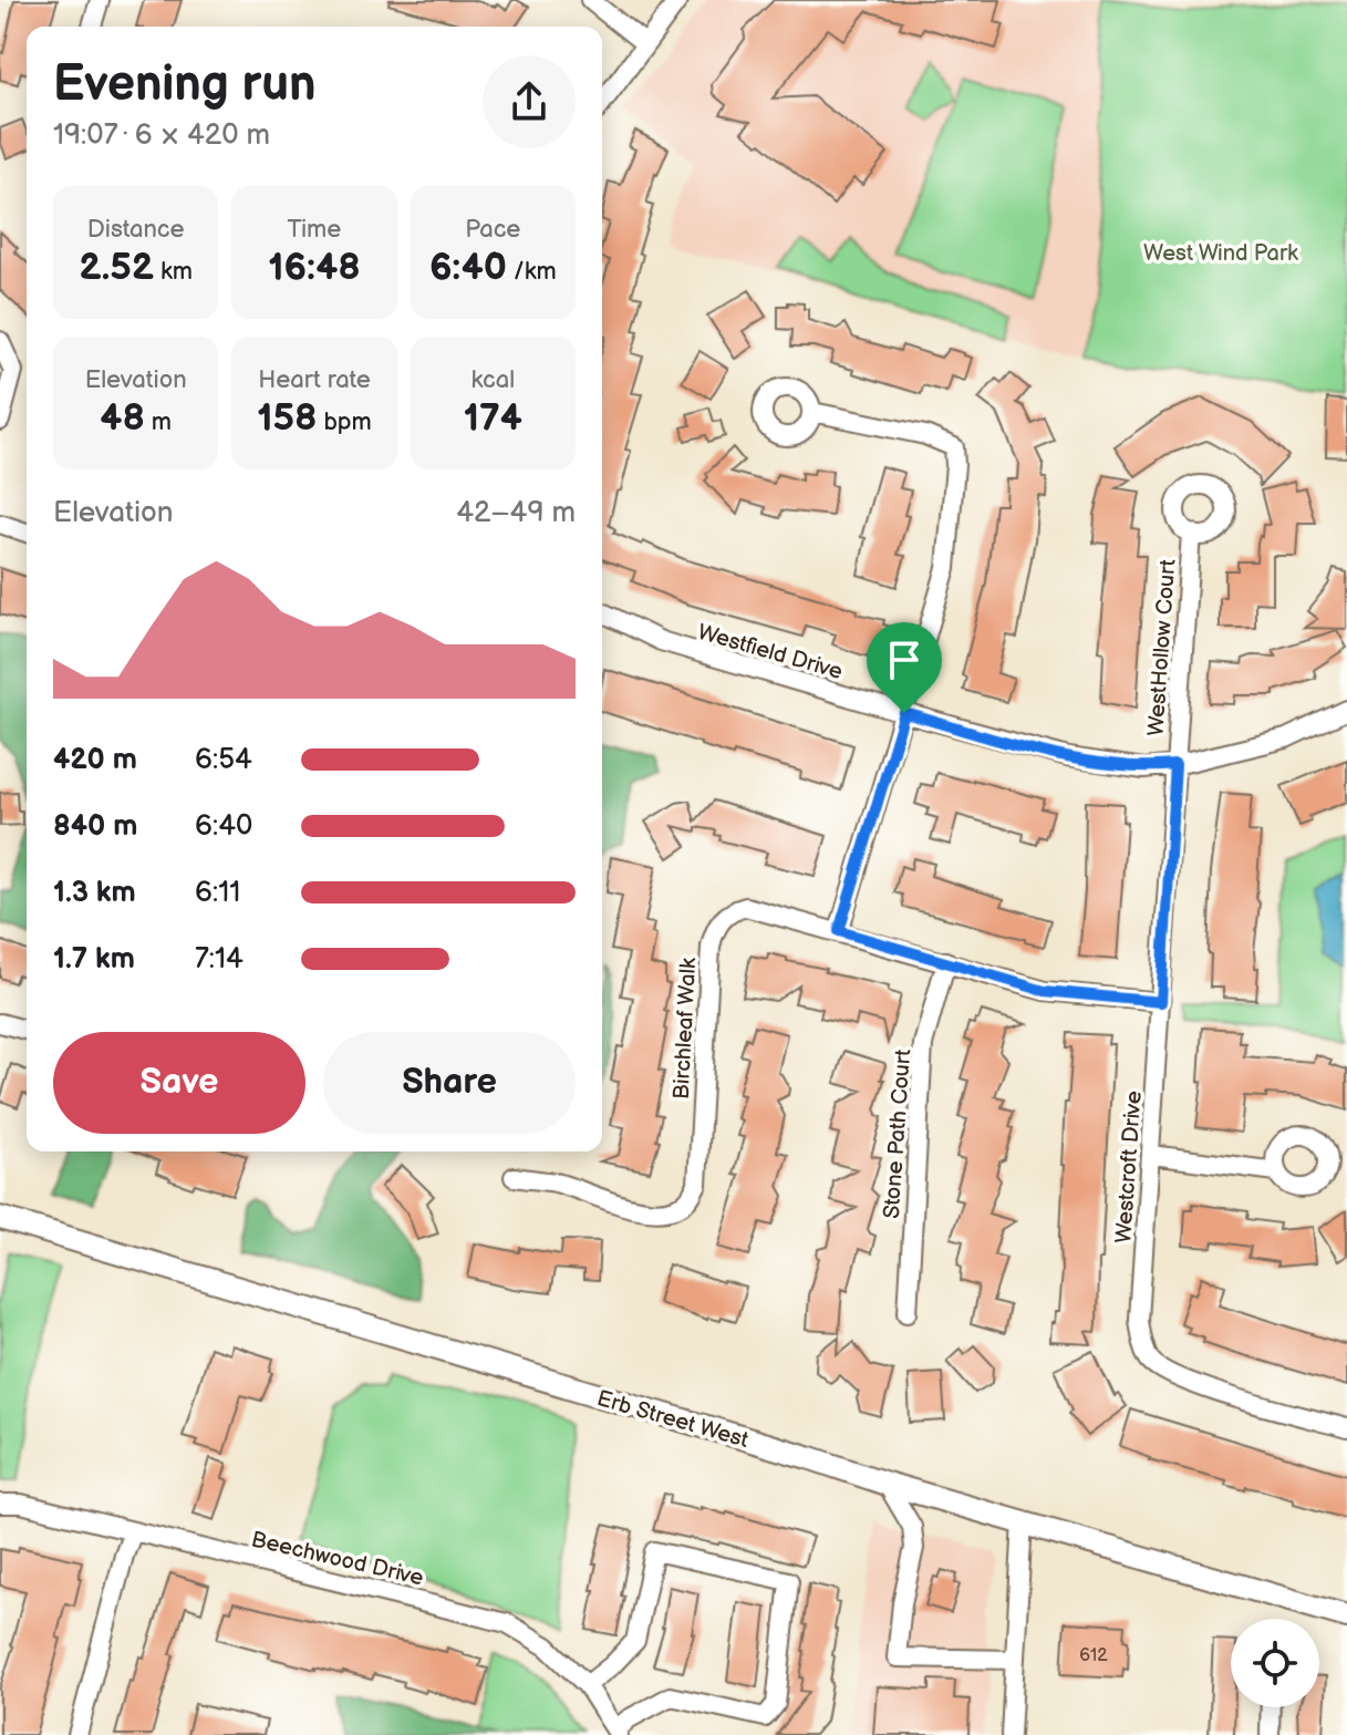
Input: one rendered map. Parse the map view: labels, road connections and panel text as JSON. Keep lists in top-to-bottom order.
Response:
{
  "streets": {
    "main road": ["Erb Street West"],
    "street": [
      "WestHollow Court",
      "Westfield Drive",
      "Birchleaf Walk",
      "Stone Path Court",
      "Westcroft Drive",
      "Beechwood Drive"
    ]
  },
  "crossings": [
    ["WestHollow Court", "Westfield Drive"],
    ["WestHollow Court", "Westcroft Drive"],
    ["Westfield Drive", "Westcroft Drive"],
    ["Birchleaf Walk", "Stone Path Court"],
    ["Birchleaf Walk", "Westcroft Drive"]
  ],
  "parks": ["West Wind Park"],
  "house_numbers": ["612"],
  "page": {
    "heading": ["Evening run", "19:07 · 6 × 420 m"],
    "stats": [
      ["Distance", "2.52 km"],
      ["Time", "16:48"],
      ["Pace", "6:40 /km"],
      ["Elevation", "48 m"],
      ["Heart rate", "158 bpm"],
      ["kcal", "174"]
    ],
    "chart": ["Elevation", "42–49 m"],
    "list": [
      {
        "name": "420 m",
        "note": "6:54"
      },
      {
        "name": "840 m",
        "note": "6:40"
      },
      {
        "name": "1.3 km",
        "note": "6:11"
      },
      {
        "name": "1.7 km",
        "note": "7:14"
      }
    ],
    "buttons": ["Save", "Share"]
  }
}
